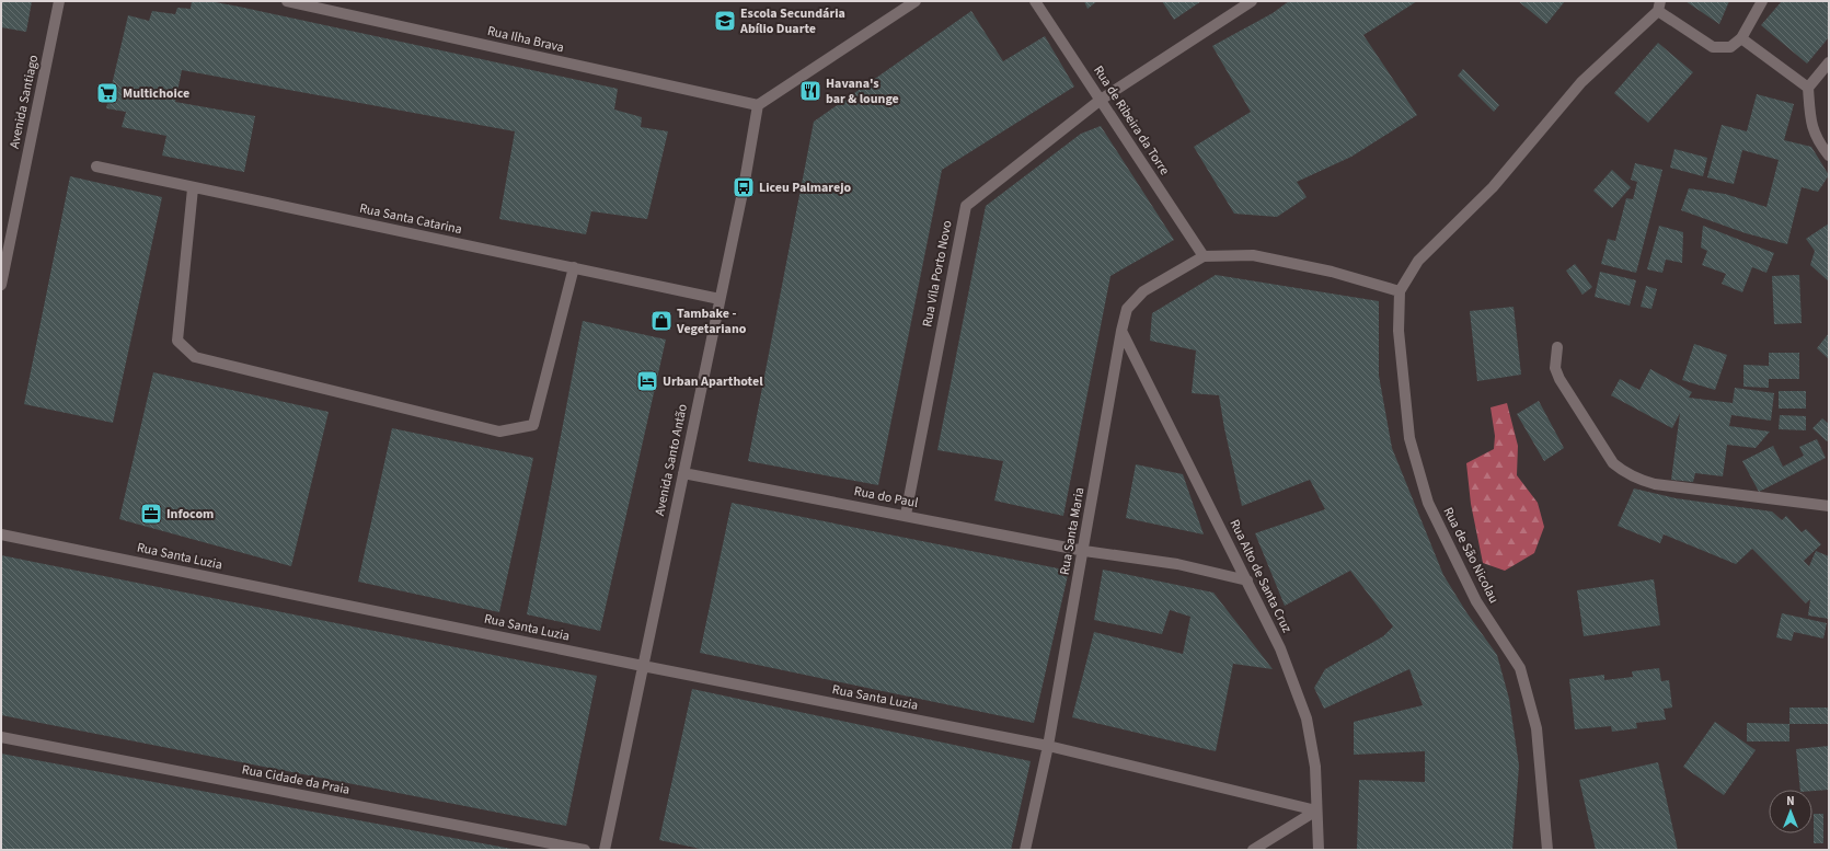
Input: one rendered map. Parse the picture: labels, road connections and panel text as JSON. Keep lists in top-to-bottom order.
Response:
{
  "streets": {
    "street": [
      "Rua Ilha Brava",
      "Avenida Santiago",
      "Rua de Ribeira da Torre",
      "Rua Santa Catarina",
      "Rua Vila Porto Novo",
      "Avenida Santo Antão",
      "Rua do Paul",
      "Rua Santa Maria",
      "Rua de São Nicolau",
      "Rua Santa Luzia",
      "Rua Alto de Santa Cruz",
      "Rua Cidade da Praia"
    ]
  },
  "crossings": [
    ["Rua Ilha Brava", "Avenida Santo Antão"],
    ["Rua de Ribeira da Torre", "Rua Vila Porto Novo"],
    ["Rua de Ribeira da Torre", "Rua Santa Maria"],
    ["Rua Santa Catarina", "Avenida Santo Antão"],
    ["Rua Vila Porto Novo", "Rua do Paul"],
    ["Avenida Santo Antão", "Rua do Paul"],
    ["Avenida Santo Antão", "Rua Santa Luzia"],
    ["Rua do Paul", "Rua Santa Maria"],
    ["Rua do Paul", "Rua Alto de Santa Cruz"],
    ["Rua Santa Maria", "Rua Santa Luzia"],
    ["Rua Santa Maria", "Rua Alto de Santa Cruz"],
    ["Rua Santa Luzia", "Rua Alto de Santa Cruz"]
  ],
  "places": {
    "school or university": ["Escola Secundária Abílio Duarte"],
    "restaurant": ["Havana's bar & lounge"],
    "supermarket": ["Multichoice"],
    "bus stop": ["Liceu Palmarejo"],
    "shop": ["Tambake - Vegetariano"],
    "hotel": ["Urban Aparthotel"],
    "office": ["Infocom"]
  },
  "north": "top"
}
